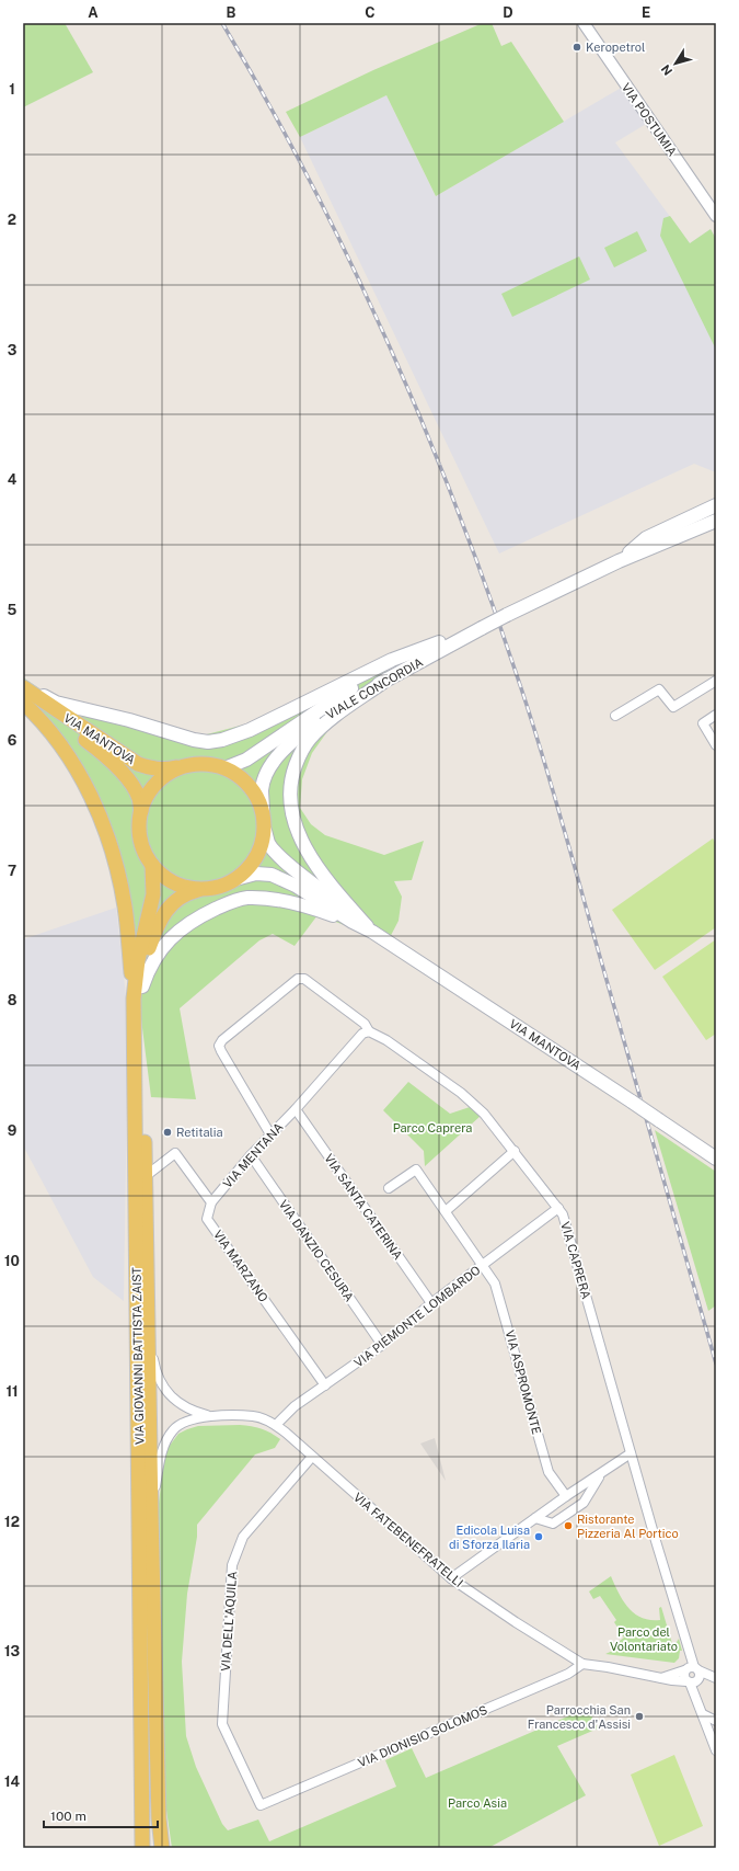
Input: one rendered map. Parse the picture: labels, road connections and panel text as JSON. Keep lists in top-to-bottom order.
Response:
{
  "streets": {
    "main road": ["VIALE CONCORDIA", "VIA MANTOVA", "VIA GIOVANNI BATTISTA ZAIST"],
    "street": [
      "VIA POSTUMIA",
      "VIA MENTANA",
      "VIA SANTA CATERINA",
      "VIA DANZIO CESURA",
      "VIA CAPRERA",
      "VIA MARZANO",
      "VIA PIEMONTE LOMBARDO",
      "VIA ASPROMONTE",
      "VIA FATEBENEFRATELLI",
      "VIA DELL'AQUILA",
      "VIA DIONISIO SOLOMOS"
    ]
  },
  "crossings": [
    ["VIALE CONCORDIA", "VIA MANTOVA"],
    ["VIALE CONCORDIA", "VIA GIOVANNI BATTISTA ZAIST"],
    ["VIA MANTOVA", "VIA GIOVANNI BATTISTA ZAIST"],
    ["VIA MENTANA", "VIA SANTA CATERINA"],
    ["VIA MENTANA", "VIA DANZIO CESURA"],
    ["VIA MENTANA", "VIA MARZANO"],
    ["VIA SANTA CATERINA", "VIA PIEMONTE LOMBARDO"],
    ["VIA DANZIO CESURA", "VIA PIEMONTE LOMBARDO"],
    ["VIA CAPRERA", "VIA PIEMONTE LOMBARDO"],
    ["VIA CAPRERA", "VIA FATEBENEFRATELLI"],
    ["VIA MARZANO", "VIA PIEMONTE LOMBARDO"],
    ["VIA PIEMONTE LOMBARDO", "VIA ASPROMONTE"],
    ["VIA PIEMONTE LOMBARDO", "VIA FATEBENEFRATELLI"],
    ["VIA GIOVANNI BATTISTA ZAIST", "VIA FATEBENEFRATELLI"],
    ["VIA FATEBENEFRATELLI", "VIA DELL'AQUILA"],
    ["VIA FATEBENEFRATELLI", "VIA DIONISIO SOLOMOS"],
    ["VIA DELL'AQUILA", "VIA DIONISIO SOLOMOS"]
  ],
  "parks": ["Parco Caprera", "Parco del Volontariato", "Parco Asia"],
  "places": [
    "Keropetrol",
    "Retitalia",
    "Ristorante Pizzeria Al Portico",
    "Edicola Luisa di Sforza Ilaria",
    "Parrocchia San Francesco d'Assisi"
  ],
  "scale_bar": "100 m",
  "north": "bottom left",
  "grid": {
    "columns": [
      "A",
      "B",
      "C",
      "D",
      "E"
    ],
    "rows": [
      "1",
      "2",
      "3",
      "4",
      "5",
      "6",
      "7",
      "8",
      "9",
      "10",
      "11",
      "12",
      "13",
      "14"
    ]
  }
}
